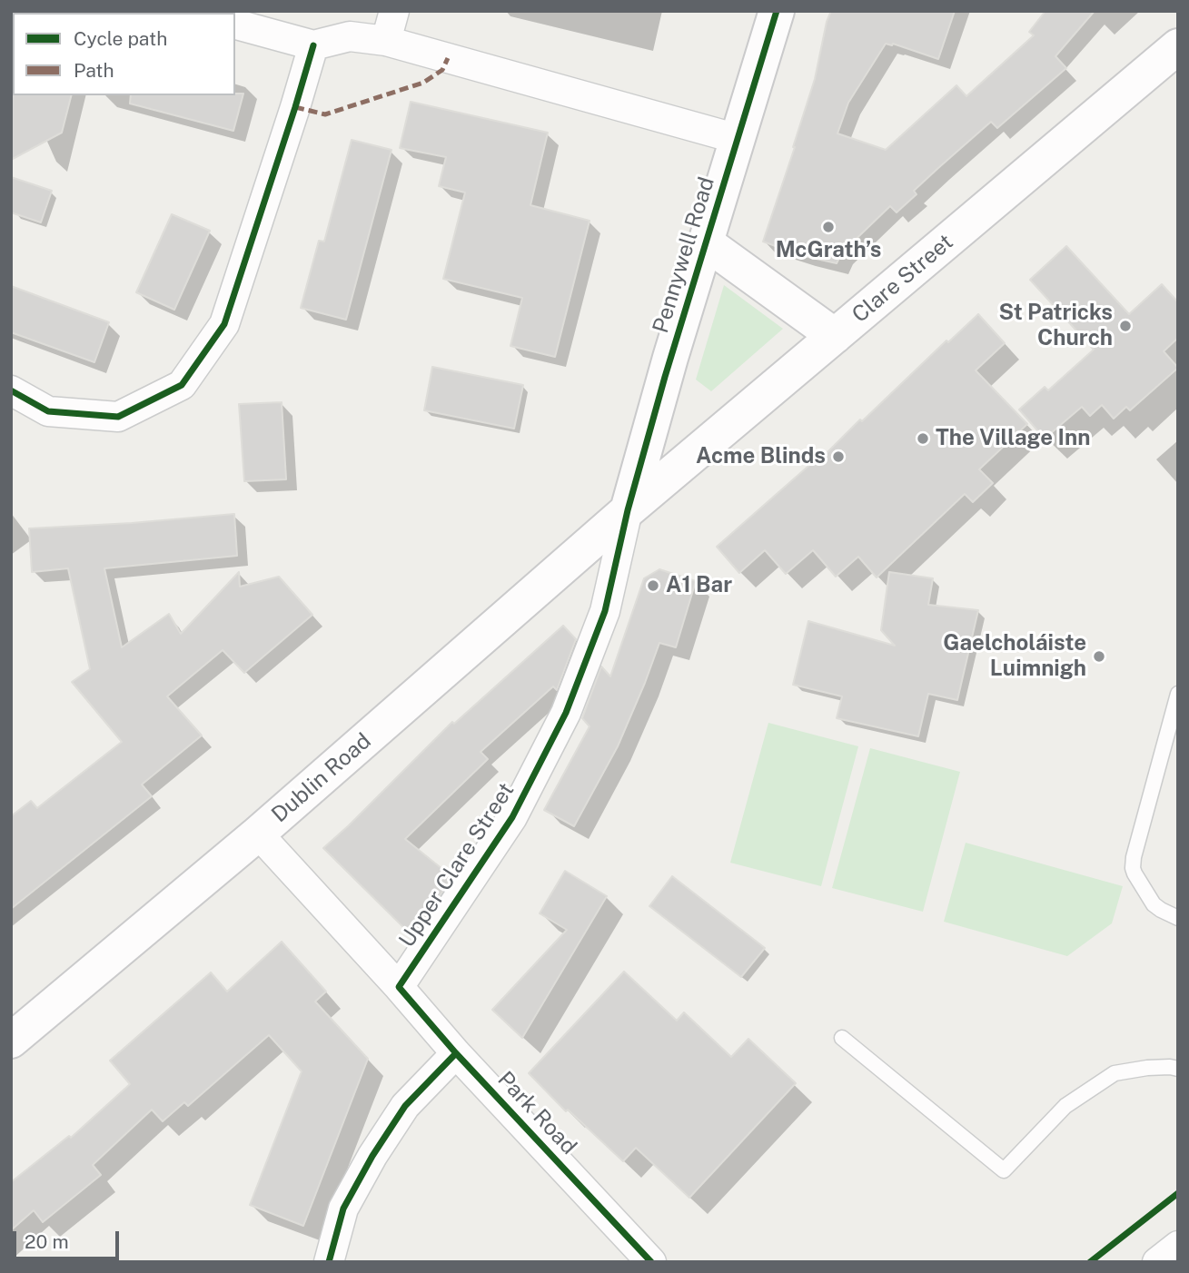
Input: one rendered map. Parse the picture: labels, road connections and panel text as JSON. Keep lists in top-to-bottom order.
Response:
{
  "streets": {
    "main road": ["Pennywell Road", "Clare Street", "Dublin Road"],
    "street": ["Upper Clare Street", "Park Road"]
  },
  "crossings": [
    ["Pennywell Road", "Clare Street"],
    ["Pennywell Road", "Dublin Road"],
    ["Pennywell Road", "Upper Clare Street"],
    ["Clare Street", "Dublin Road"],
    ["Clare Street", "Upper Clare Street"],
    ["Dublin Road", "Upper Clare Street"],
    ["Dublin Road", "Park Road"],
    ["Upper Clare Street", "Park Road"]
  ],
  "places": [
    "McGrath’s",
    "St Patricks Church",
    "The Village Inn",
    "Acme Blinds",
    "A1 Bar",
    "Gaelcholáiste Luimnigh"
  ],
  "legend": ["Cycle path", "Path"],
  "scale_bar": "20 m"
}
